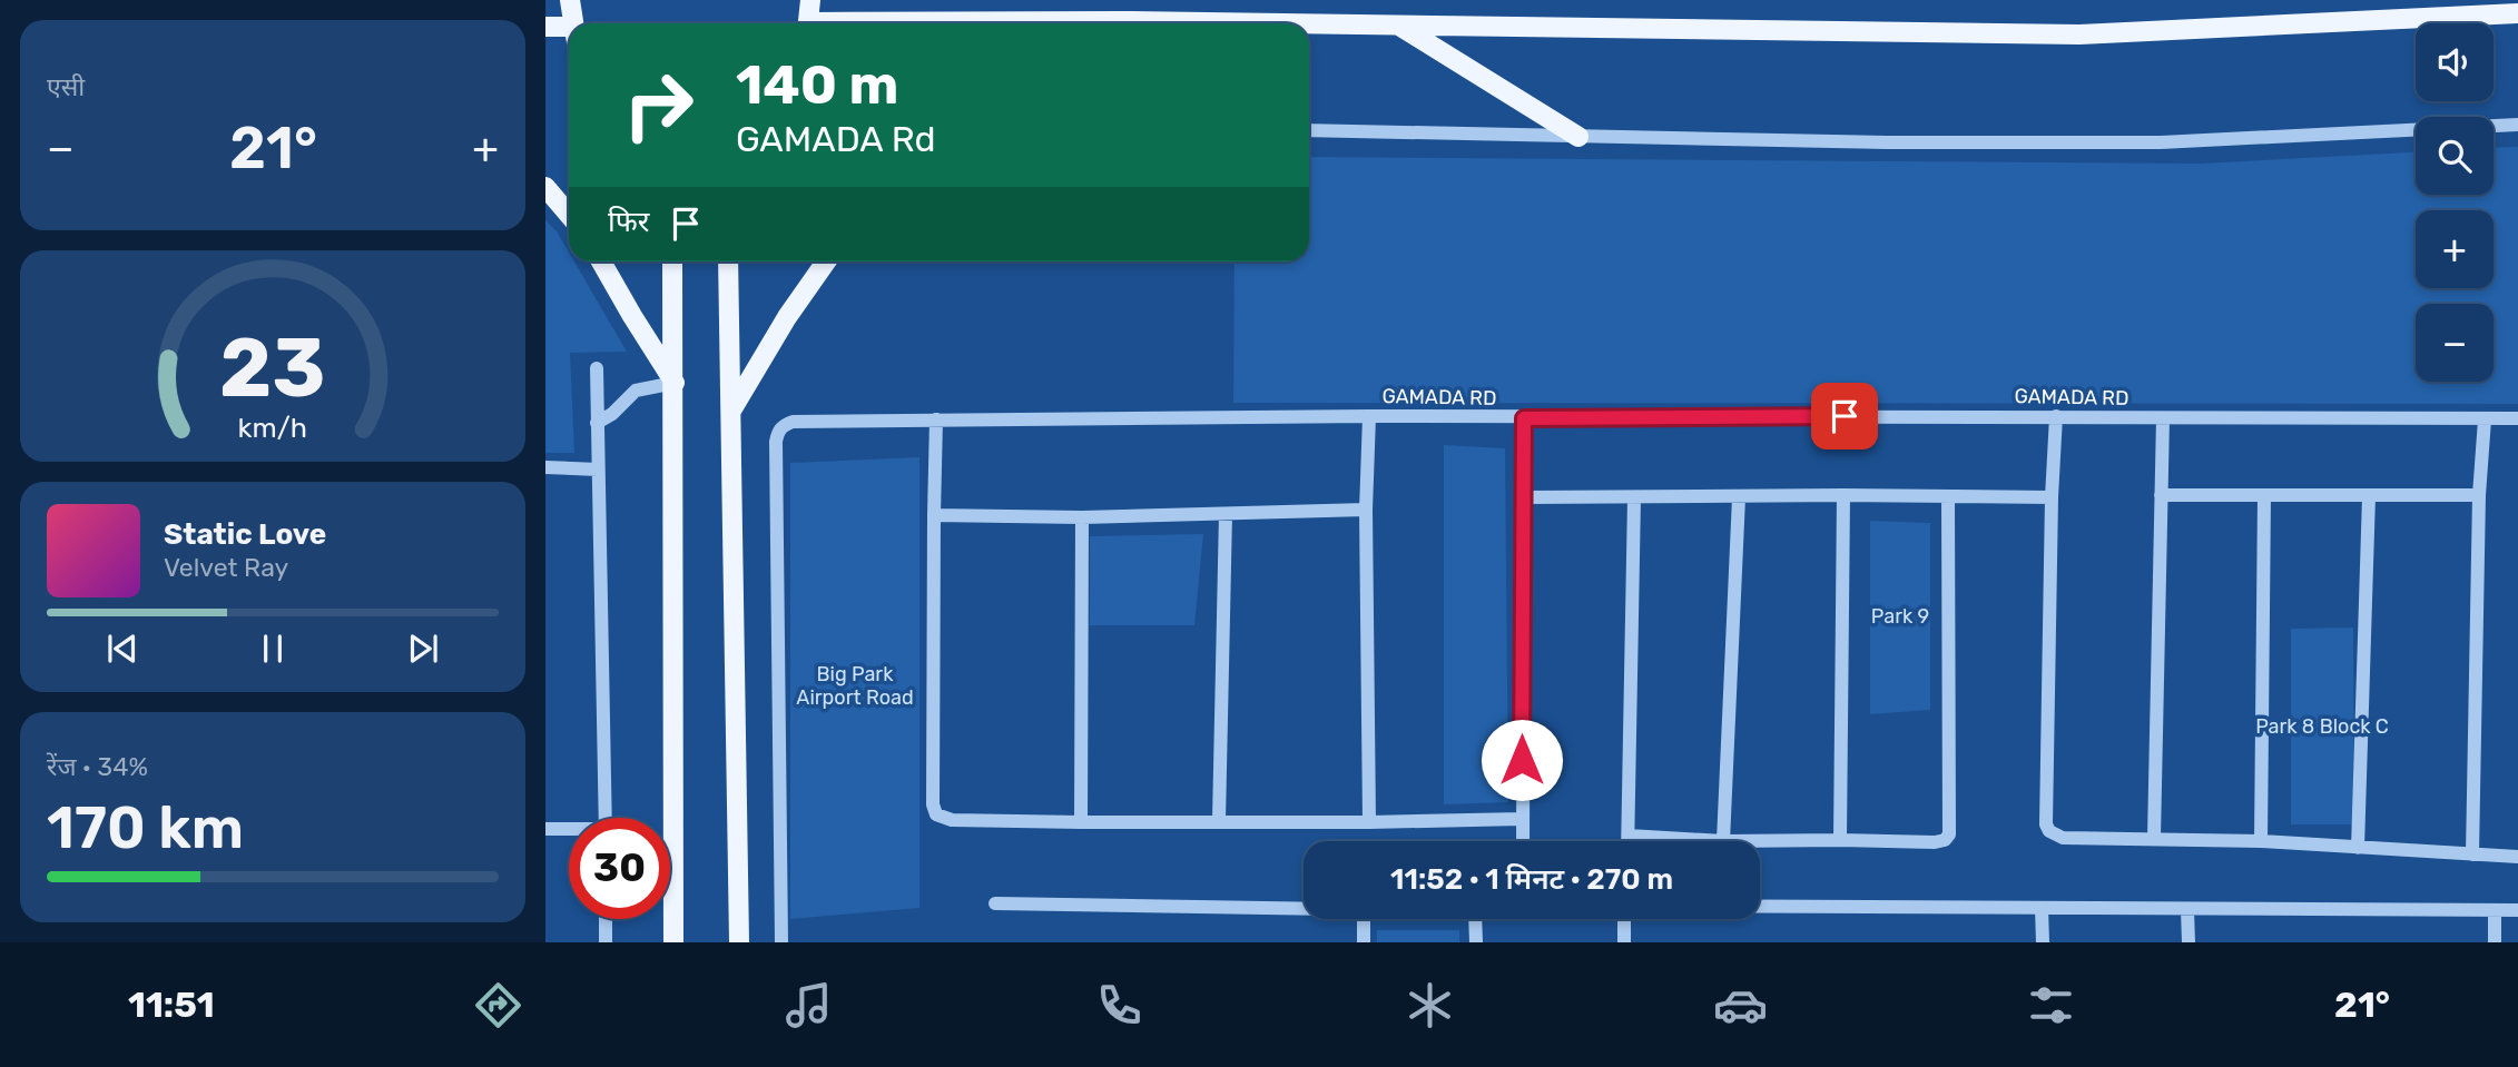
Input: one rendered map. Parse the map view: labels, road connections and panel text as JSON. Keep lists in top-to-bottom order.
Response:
{
  "streets": {
    "street": ["GAMADA RD"]
  },
  "parks": ["Park 9", "Big Park Airport Road", "Park 8 Block C"],
  "page": {
    "tile": [
      "एसी",
      ["रेंज · 34%", "170 km"]
    ],
    "map_buttons": ["+", "−"],
    "turn": ["140 m", "GAMADA Rd"],
    "heat": ["−", "21°", "+"],
    "then": "फिर",
    "song": ["Static Love", "Velvet Ray"],
    "limit": "30",
    "trip": "11:52 · 1 मिनट · 270 m",
    "tabs": ["11:51", "21°"],
    "gauge": ["23", "km/h"]
  }
}
